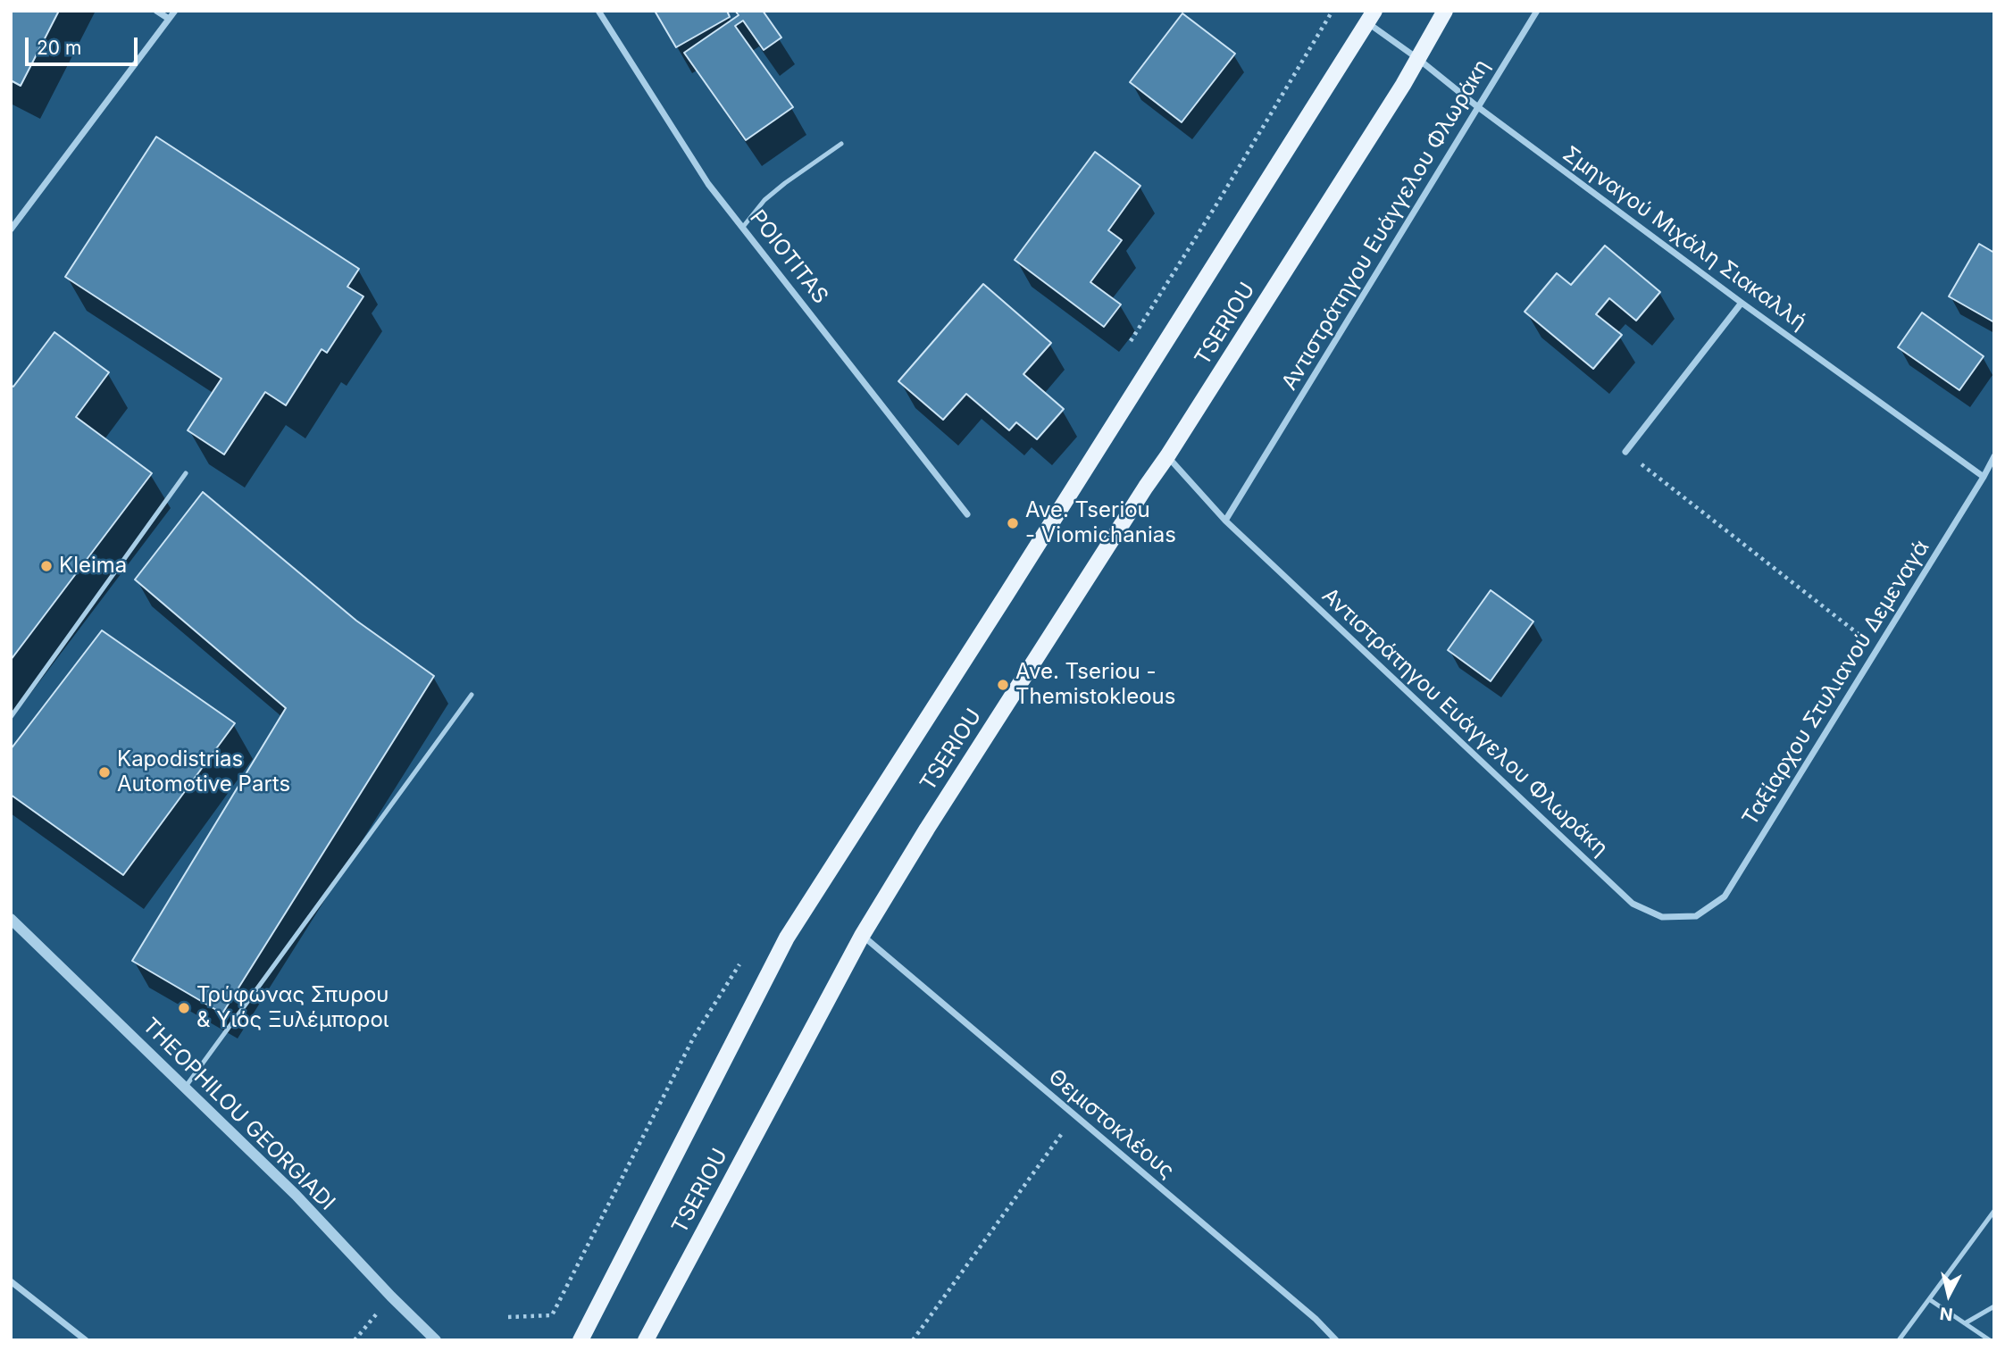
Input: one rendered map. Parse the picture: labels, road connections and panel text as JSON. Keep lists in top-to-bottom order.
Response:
{
  "streets": {
    "main road": ["TSERIOU"],
    "street": [
      "Αντιστράτηγου Ευάγγελου Φλωράκη",
      "Σμηναγού Μιχάλη Σιακαλλή",
      "POIOTITAS",
      "Ταξίαρχου Στυλιανού Δεμεναγά",
      "THEOPHILOU GEORGIADI",
      "Θεμιστοκλέους"
    ]
  },
  "crossings": [
    ["Αντιστράτηγου Ευάγγελου Φλωράκη", "Σμηναγού Μιχάλη Σιακαλλή"],
    ["Αντιστράτηγου Ευάγγελου Φλωράκη", "TSERIOU"],
    ["Αντιστράτηγου Ευάγγελου Φλωράκη", "Ταξίαρχου Στυλιανού Δεμεναγά"],
    ["Σμηναγού Μιχάλη Σιακαλλή", "TSERIOU"],
    ["Σμηναγού Μιχάλη Σιακαλλή", "Ταξίαρχου Στυλιανού Δεμεναγά"],
    ["TSERIOU", "Θεμιστοκλέους"]
  ],
  "places": [
    "Ave. Tseriou - Viomichanias",
    "Kleima",
    "Ave. Tseriou - Themistokleous",
    "Kapodistrias Automotive Parts",
    "Τρύφωνας Σπυρου & Υιός Ξυλέμποροι"
  ],
  "scale_bar": "20 m",
  "north": "bottom"
}
